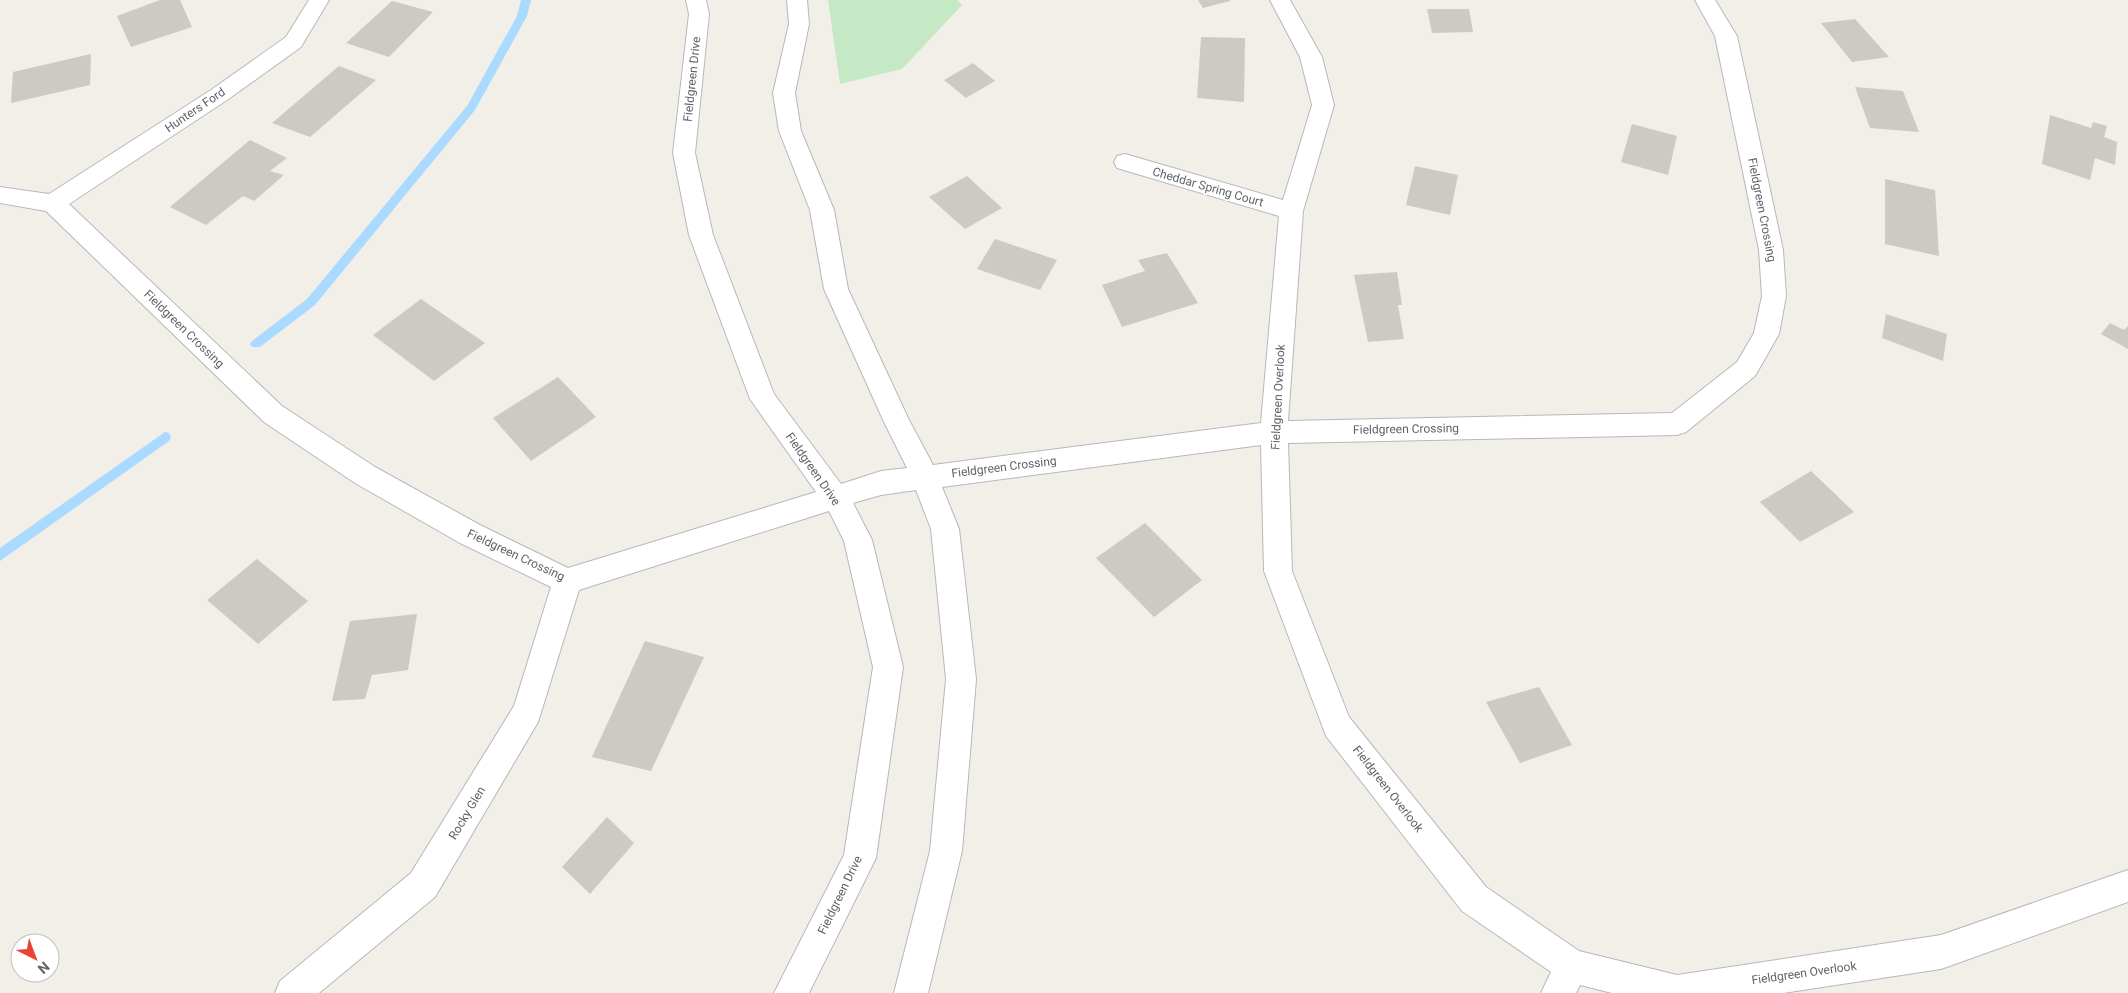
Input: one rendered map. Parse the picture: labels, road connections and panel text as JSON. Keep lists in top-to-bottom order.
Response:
{
  "streets": {
    "street": [
      "Fieldgreen Drive",
      "Hunters Ford",
      "Cheddar Spring Court",
      "Fieldgreen Crossing",
      "Fieldgreen Overlook",
      "Rocky Glen"
    ]
  },
  "crossings": [
    ["Fieldgreen Drive", "Fieldgreen Crossing"],
    ["Hunters Ford", "Fieldgreen Crossing"],
    ["Cheddar Spring Court", "Fieldgreen Overlook"],
    ["Fieldgreen Crossing", "Fieldgreen Overlook"],
    ["Fieldgreen Crossing", "Rocky Glen"]
  ],
  "north": "bottom right"
}
